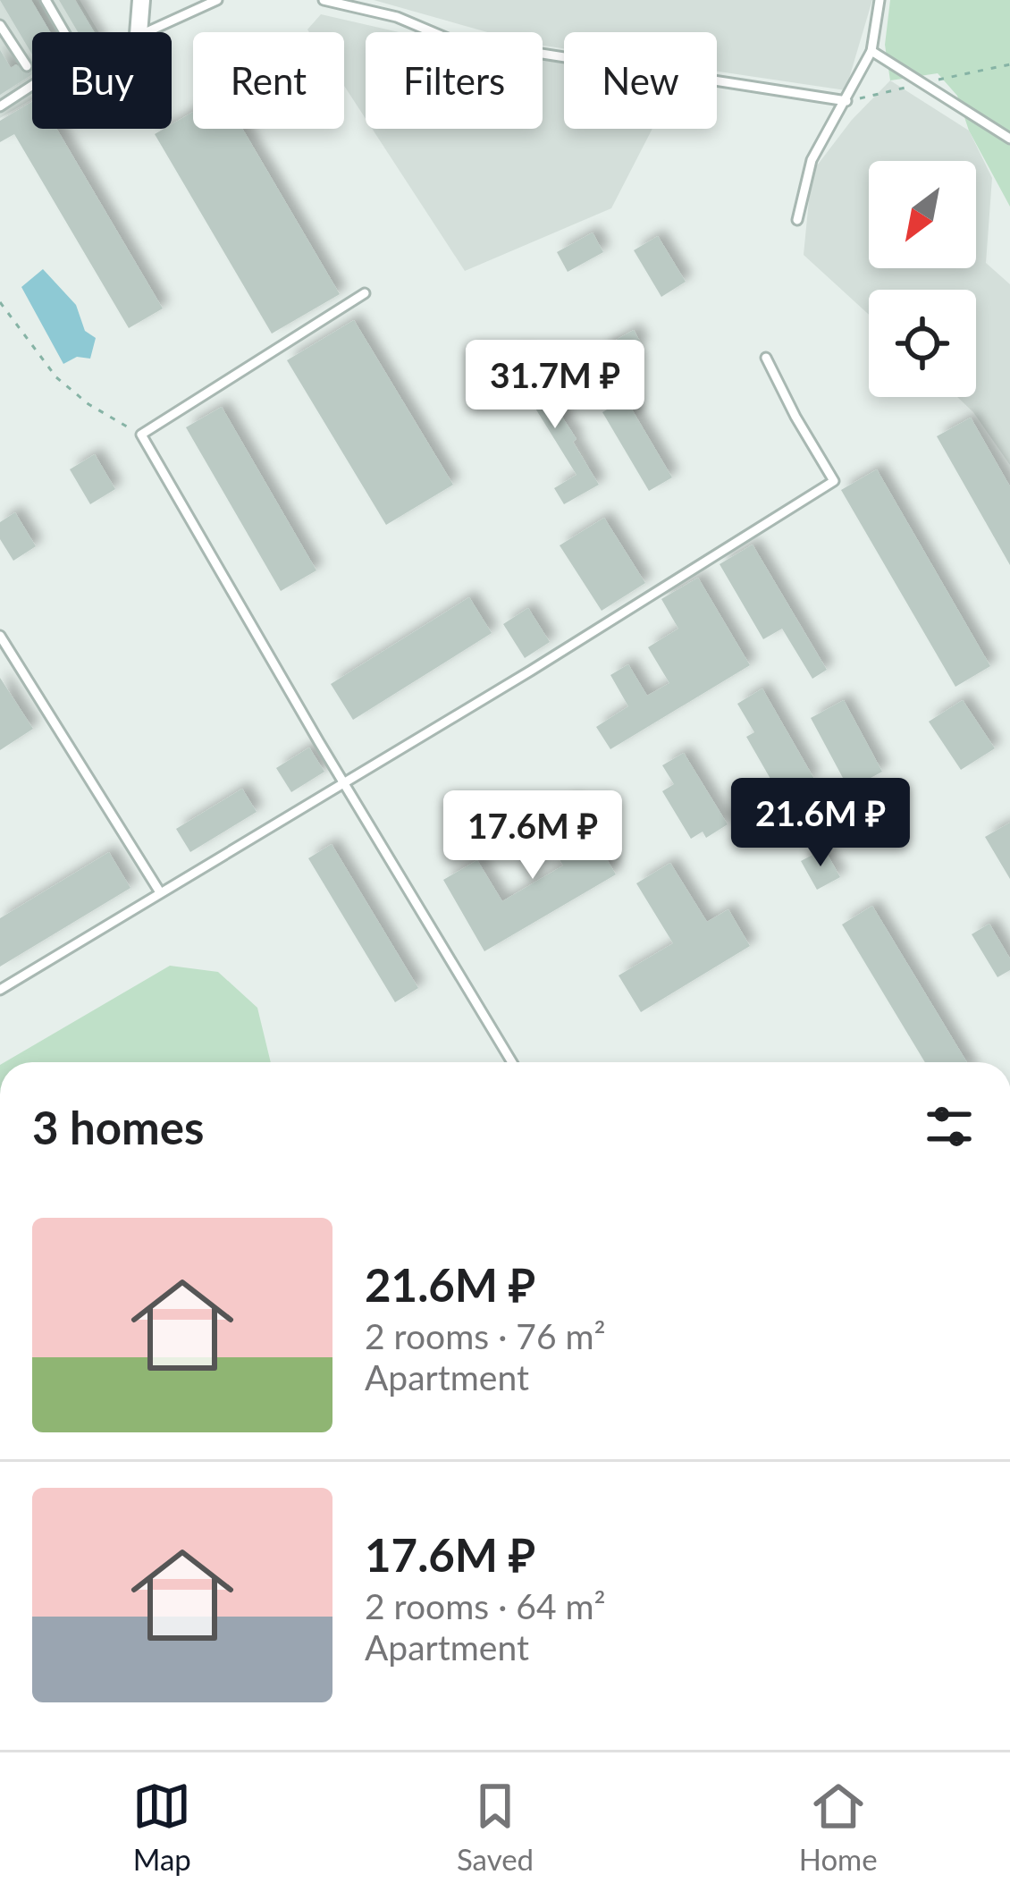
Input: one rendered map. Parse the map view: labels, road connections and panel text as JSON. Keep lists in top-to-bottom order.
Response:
{
  "north": "bottom left",
  "page": {
    "chip": [
      "Buy",
      "Rent",
      "Filters",
      "New"
    ],
    "price": ["31.7M ₽", "21.6M ₽", "17.6M ₽"],
    "heading": "3 homes",
    "list": [
      {
        "name": "21.6M ₽",
        "note": "2 rooms · 76 m² · Apartment"
      },
      {
        "name": "17.6M ₽",
        "note": "2 rooms · 64 m² · Apartment"
      }
    ],
    "tabs": ["Map", "Saved", "Home"]
  }
}
